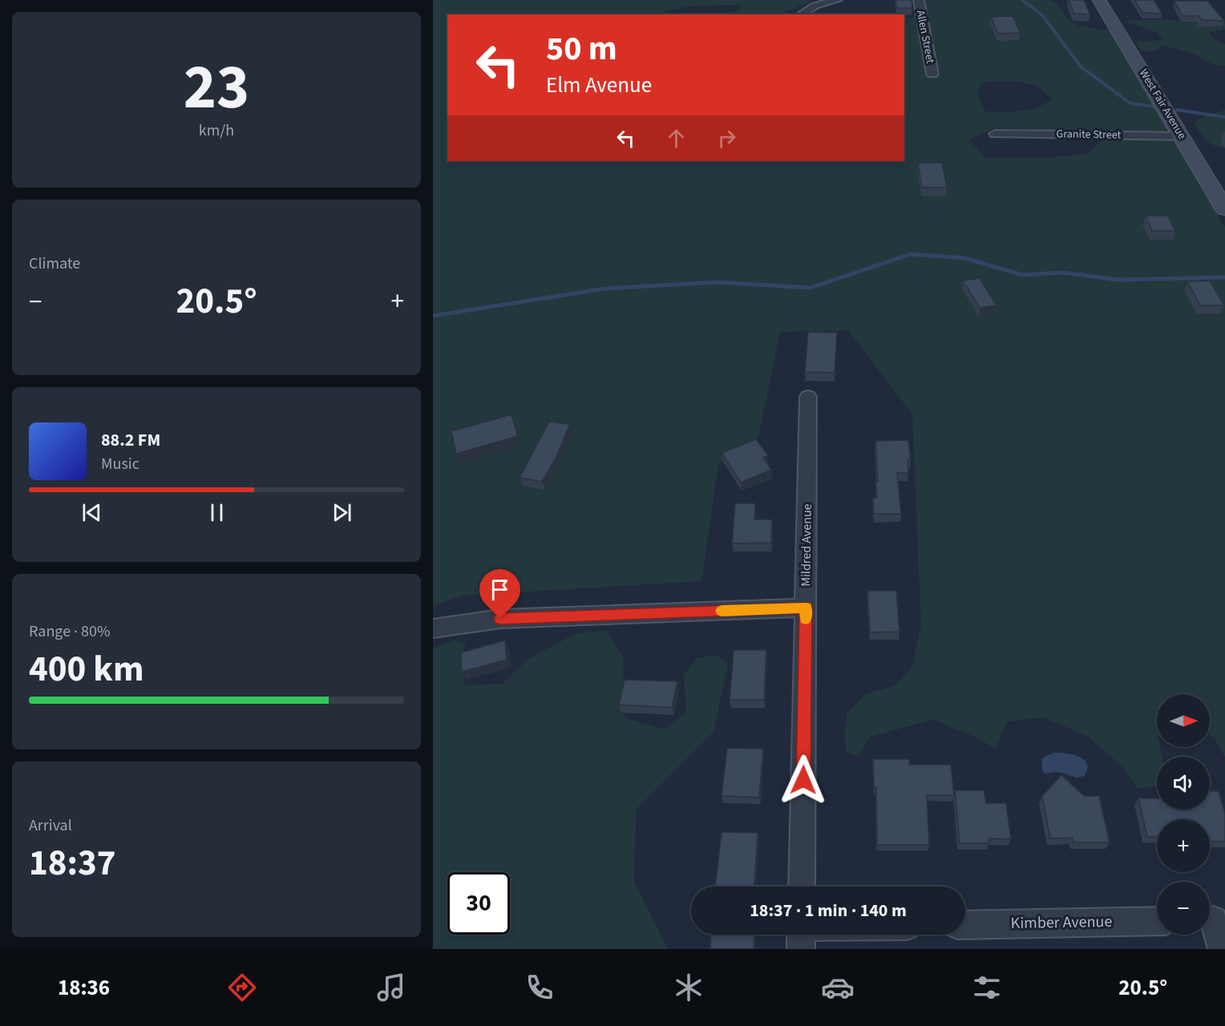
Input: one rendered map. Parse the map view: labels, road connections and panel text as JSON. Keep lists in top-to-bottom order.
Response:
{
  "streets": {
    "street": [
      "Allen Street",
      "West Fair Avenue",
      "Granite Street",
      "Mildred Avenue",
      "Kimber Avenue"
    ]
  },
  "crossings": [
    ["West Fair Avenue", "Granite Street"]
  ],
  "north": "right",
  "page": {
    "tile": [
      ["23", "km/h"],
      "Climate",
      ["Range · 80%", "400 km"],
      ["Arrival", "18:37"]
    ],
    "turn": ["50 m", "Elm Avenue"],
    "heat": ["−", "20.5°", "+"],
    "song": ["88.2 FM", "Music"],
    "map_buttons": ["+", "−"],
    "limit": "30",
    "trip": "18:37 · 1 min · 140 m",
    "tabs": ["18:36", "20.5°"]
  }
}
